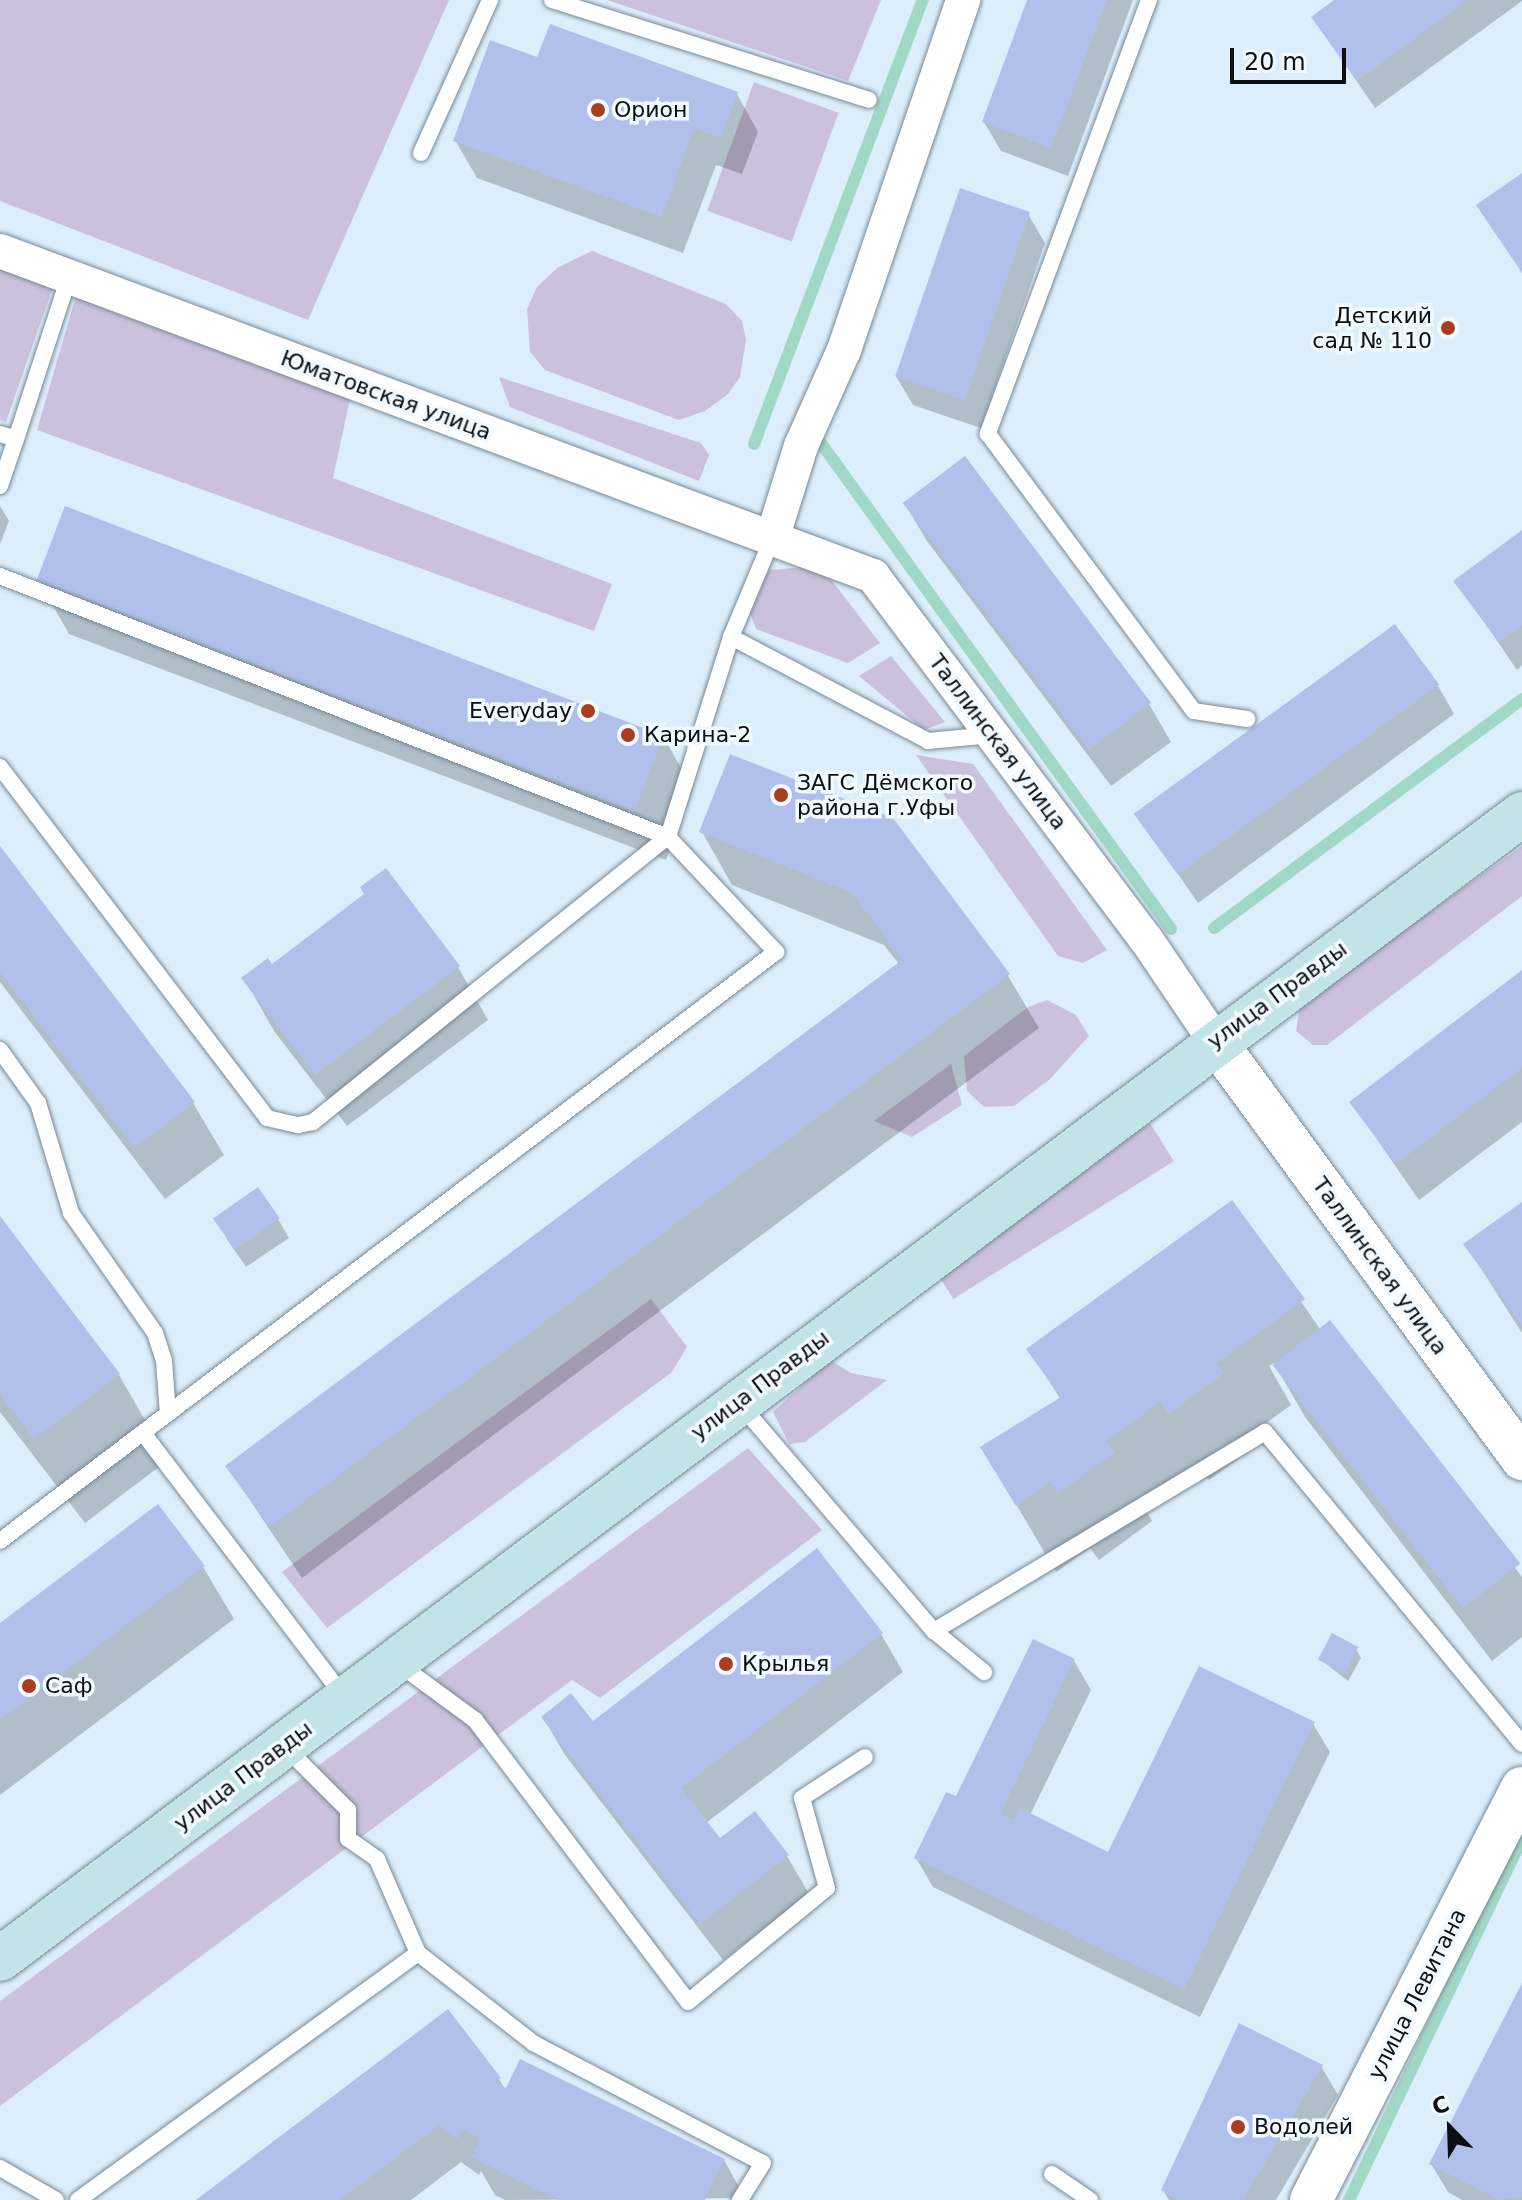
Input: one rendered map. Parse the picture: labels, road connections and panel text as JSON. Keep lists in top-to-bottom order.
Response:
{
  "streets": {
    "main road": ["улица Правды"],
    "street": ["Юматовская улица", "Таллинская улица", "улица Левитана"]
  },
  "crossings": [
    ["Юматовская улица", "Таллинская улица"],
    ["Таллинская улица", "улица Правды"]
  ],
  "places": [
    "Орион",
    "Детский сад № 110",
    "Everyday",
    "Карина-2",
    "ЗАГС Дёмского района г.Уфы",
    "Крылья",
    "Саф",
    "Водолей"
  ],
  "scale_bar": "20 m",
  "north": "top left"
}
